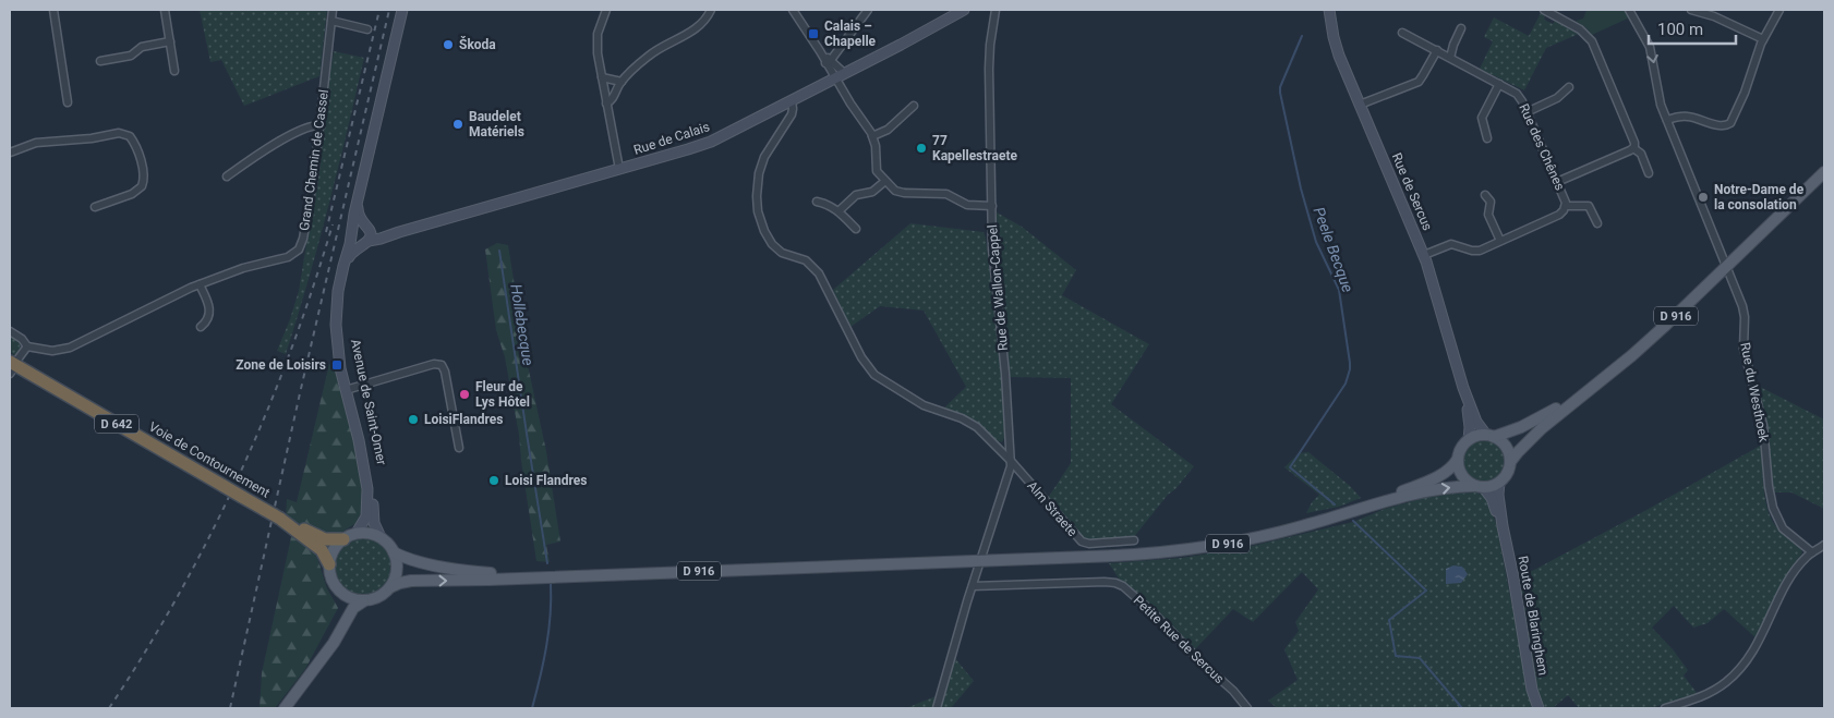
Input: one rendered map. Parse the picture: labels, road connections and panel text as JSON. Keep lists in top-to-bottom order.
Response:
{
  "streets": {
    "highway": ["D 642", "Voie de Contournement"],
    "main road": ["D 916"],
    "street": [
      "Rue de Calais",
      "Rue des Chênes",
      "Grand Chemin de Cassel",
      "Rue de Sercus",
      "Rue de Wallon-Cappel",
      "Rue du Westhoek",
      "Avenue de Saint-Omer",
      "Alm Straete",
      "Route de Blaringhem",
      "Petite Rue de Sercus"
    ]
  },
  "crossings": [
    ["Rue de Calais", "Avenue de Saint-Omer"],
    ["Rue des Chênes", "Rue de Sercus"],
    ["Rue de Sercus", "D 916"],
    ["Rue de Sercus", "Route de Blaringhem"],
    ["Rue de Wallon-Cappel", "D 916"],
    ["Rue de Wallon-Cappel", "Alm Straete"],
    ["Rue de Wallon-Cappel", "Petite Rue de Sercus"],
    ["D 916", "Rue du Westhoek"],
    ["D 916", "Avenue de Saint-Omer"],
    ["D 916", "Voie de Contournement"],
    ["D 916", "Route de Blaringhem"],
    ["Avenue de Saint-Omer", "Voie de Contournement"]
  ],
  "water": ["Peele Becque", "Hollebecque"],
  "places": {
    "transit": ["Calais – Chapelle", "Zone de Loisirs"],
    "other": [
      "Škoda",
      "Baudelet Matériels",
      "77 Kapellestraete",
      "Notre-Dame de la consolation",
      "Fleur de Lys Hôtel",
      "LoisiFlandres",
      "Loisi Flandres"
    ]
  },
  "scale_bar": "100 m"
}
